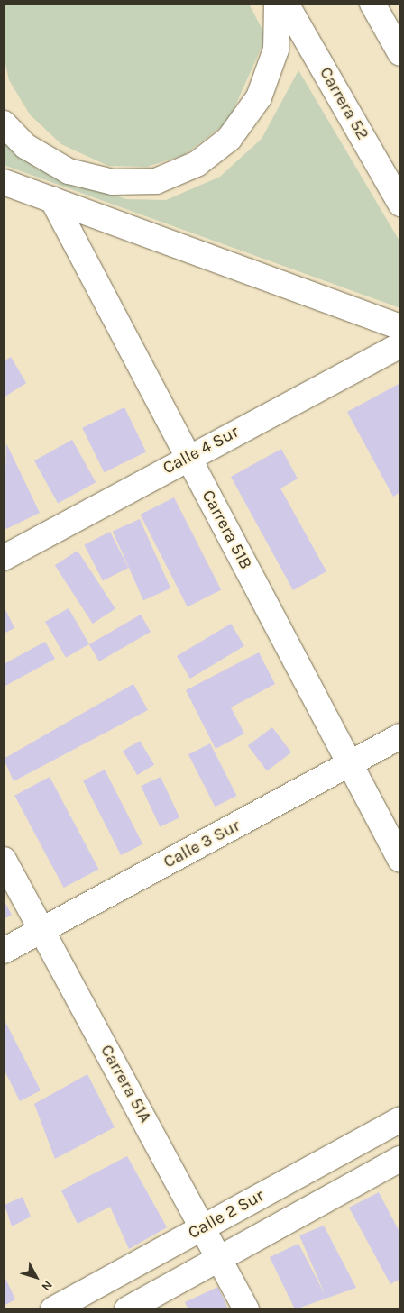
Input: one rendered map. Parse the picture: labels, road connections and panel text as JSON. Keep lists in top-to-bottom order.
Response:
{
  "streets": {
    "street": [
      "Carrera 52",
      "Calle 4 Sur",
      "Carrera 51B",
      "Calle 3 Sur",
      "Carrera 51A",
      "Calle 2 Sur"
    ]
  },
  "crossings": [
    ["Calle 4 Sur", "Carrera 51B"],
    ["Carrera 51B", "Calle 3 Sur"],
    ["Calle 3 Sur", "Carrera 51A"],
    ["Carrera 51A", "Calle 2 Sur"]
  ],
  "north": "bottom right"
}
